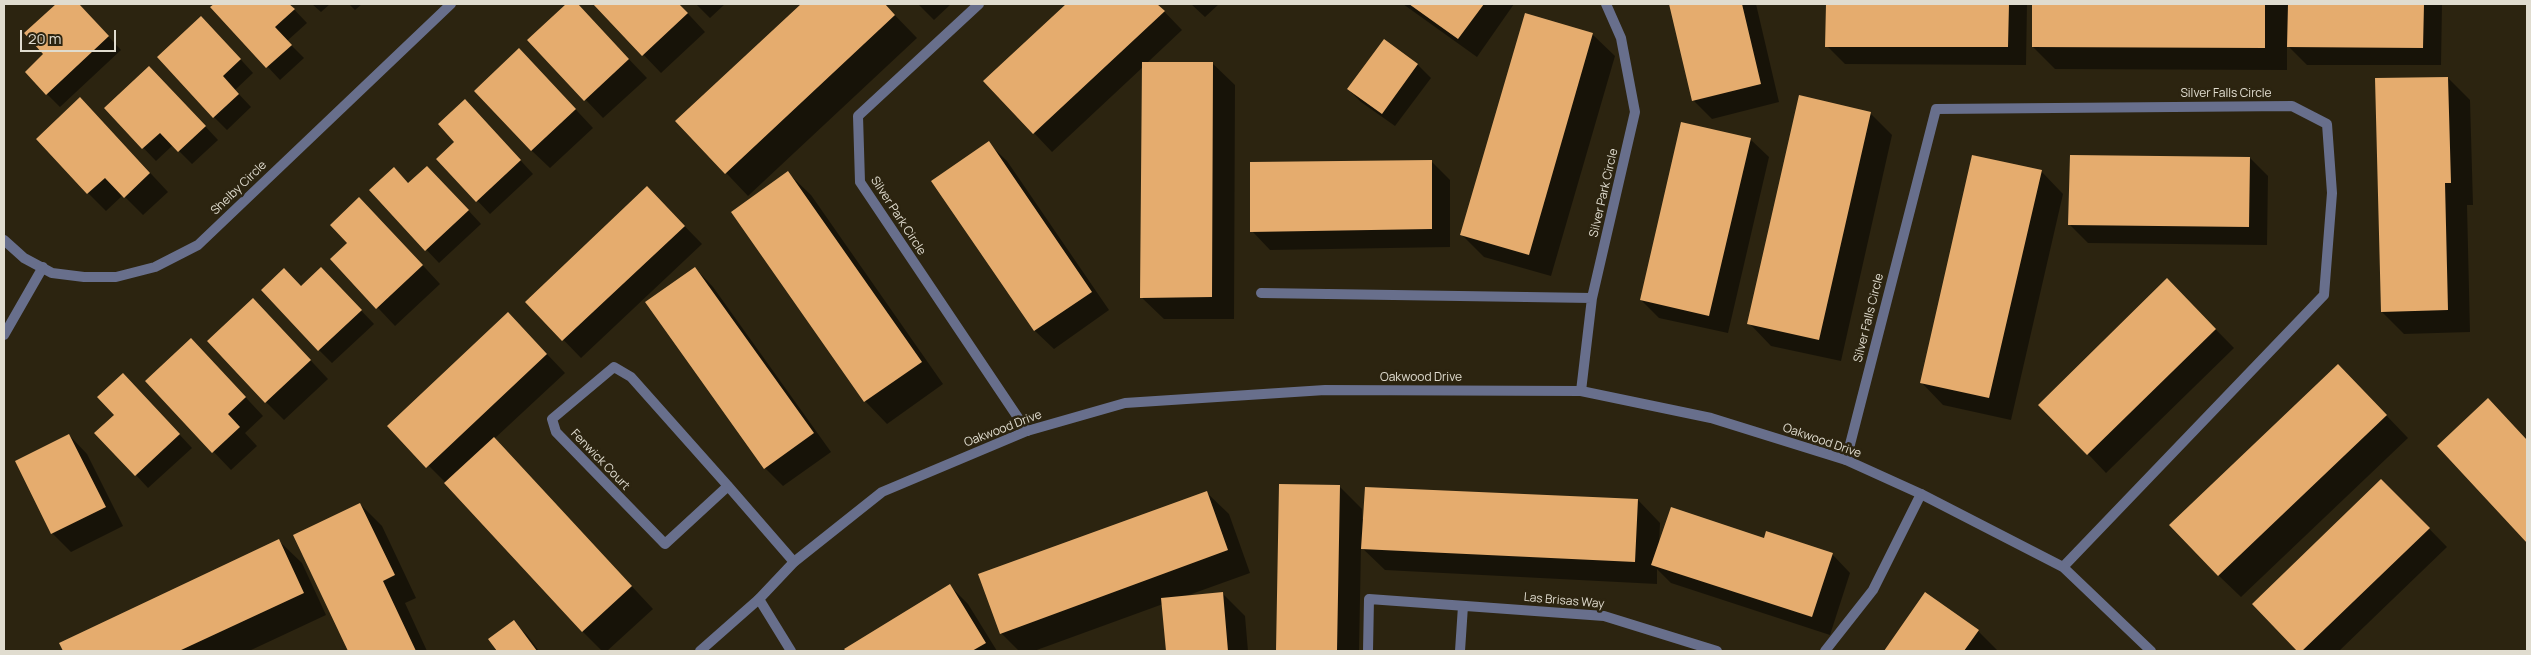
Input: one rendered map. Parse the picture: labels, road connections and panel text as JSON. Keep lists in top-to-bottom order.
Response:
{
  "streets": {
    "street": [
      "Silver Falls Circle",
      "Shelby Circle",
      "Silver Park Circle",
      "Oakwood Drive",
      "Fenwick Court",
      "Las Brisas Way"
    ]
  },
  "crossings": [
    ["Silver Falls Circle", "Oakwood Drive"],
    ["Silver Park Circle", "Oakwood Drive"],
    ["Oakwood Drive", "Fenwick Court"]
  ],
  "scale_bar": "20 m"
}
